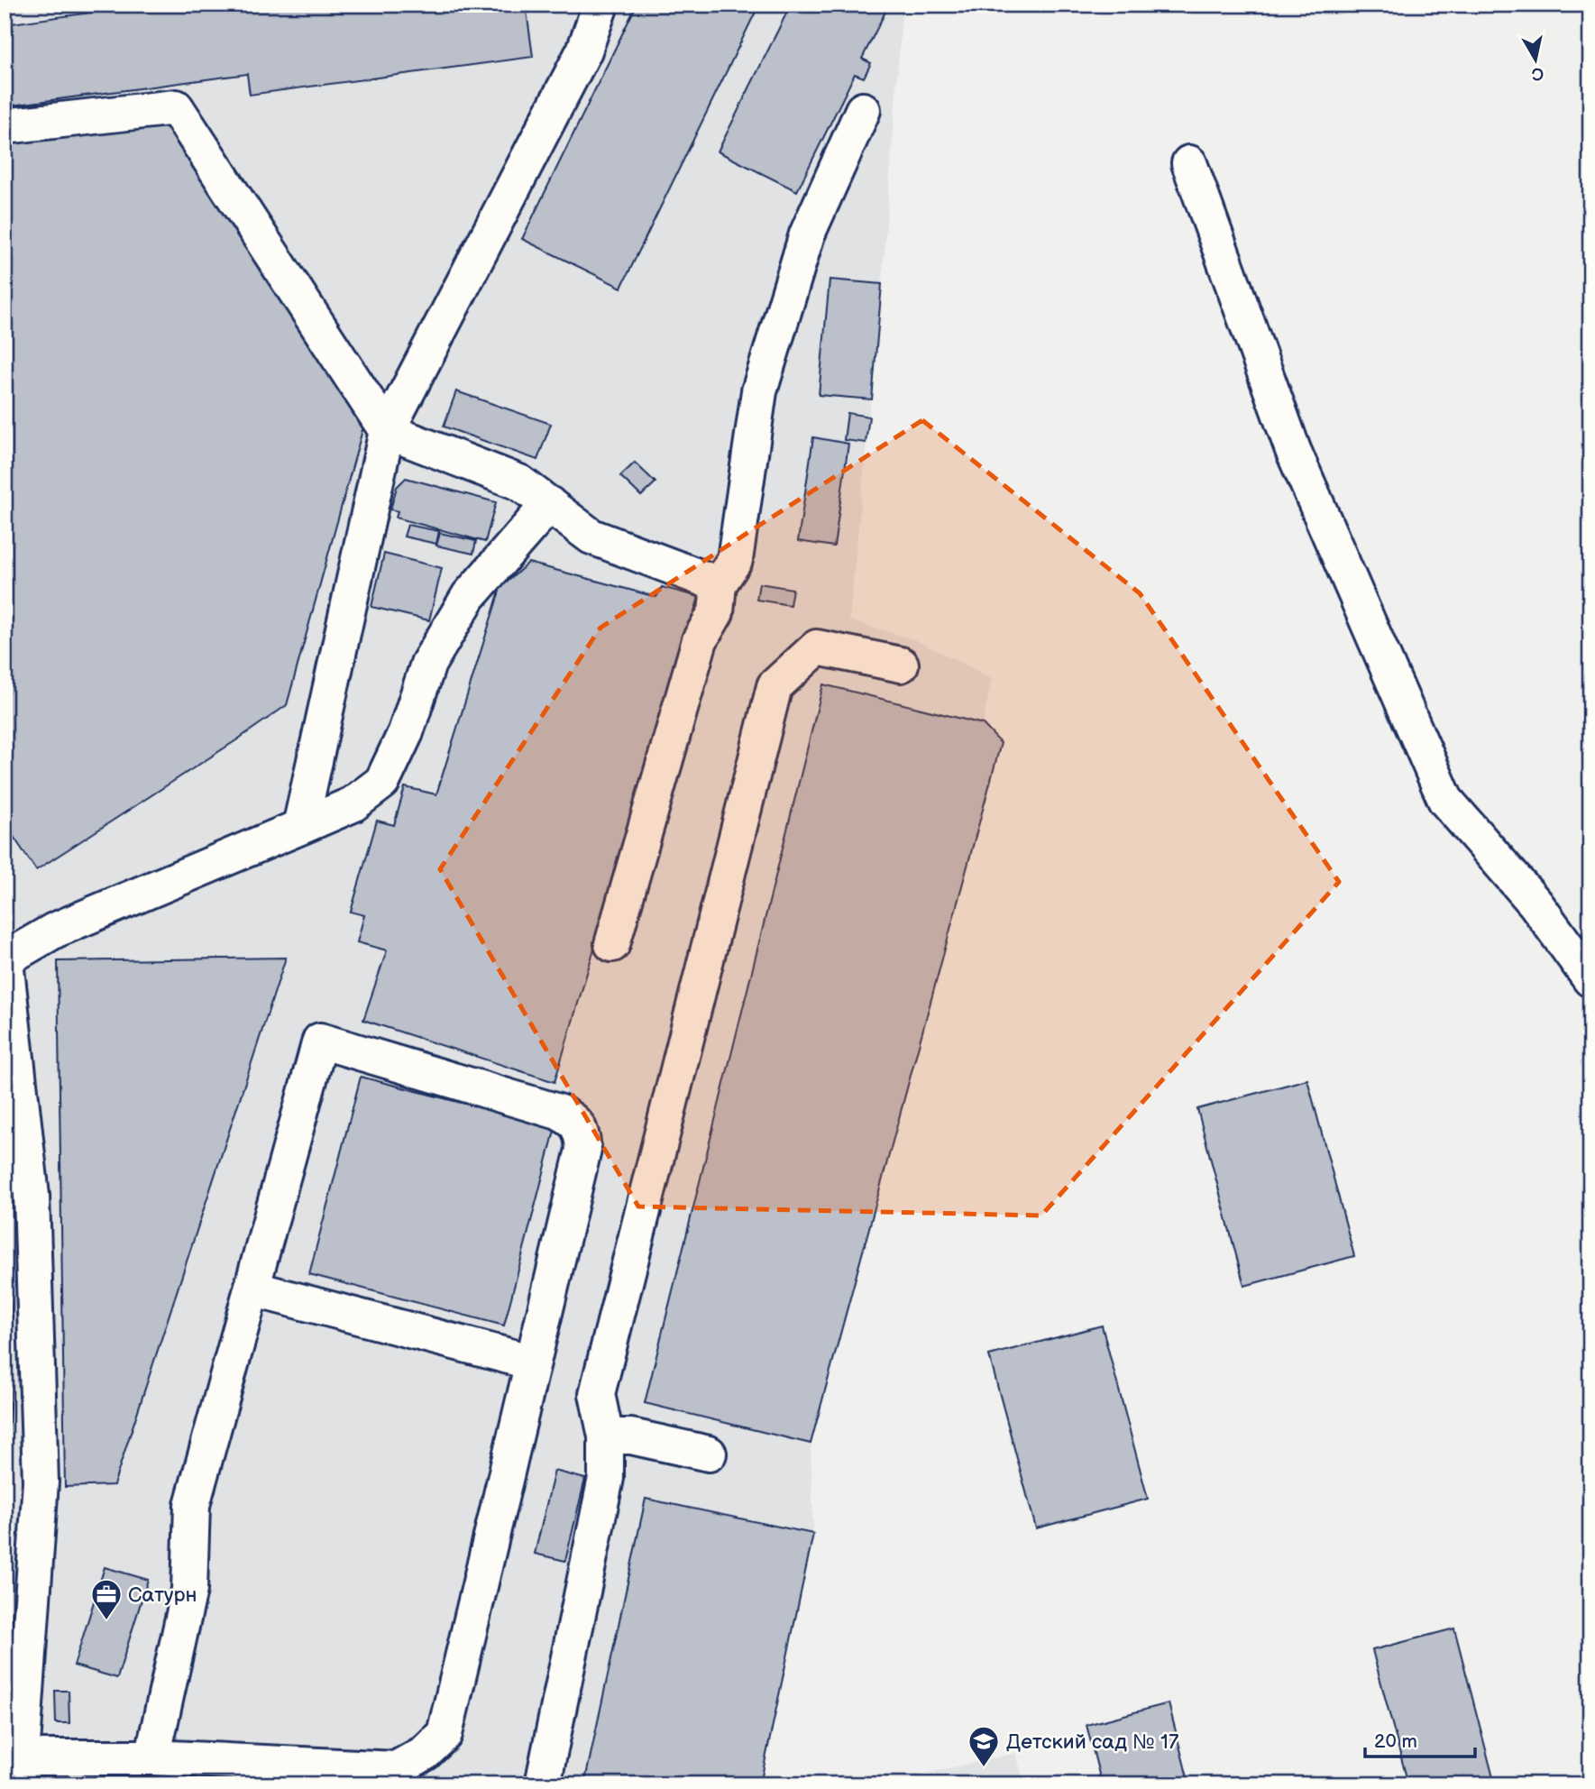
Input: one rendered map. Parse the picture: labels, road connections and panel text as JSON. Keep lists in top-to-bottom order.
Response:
{
  "places": {
    "office": ["Сатурн"],
    "school or university": ["Детский сад № 17"]
  },
  "scale_bar": "20 m",
  "north": "bottom"
}
